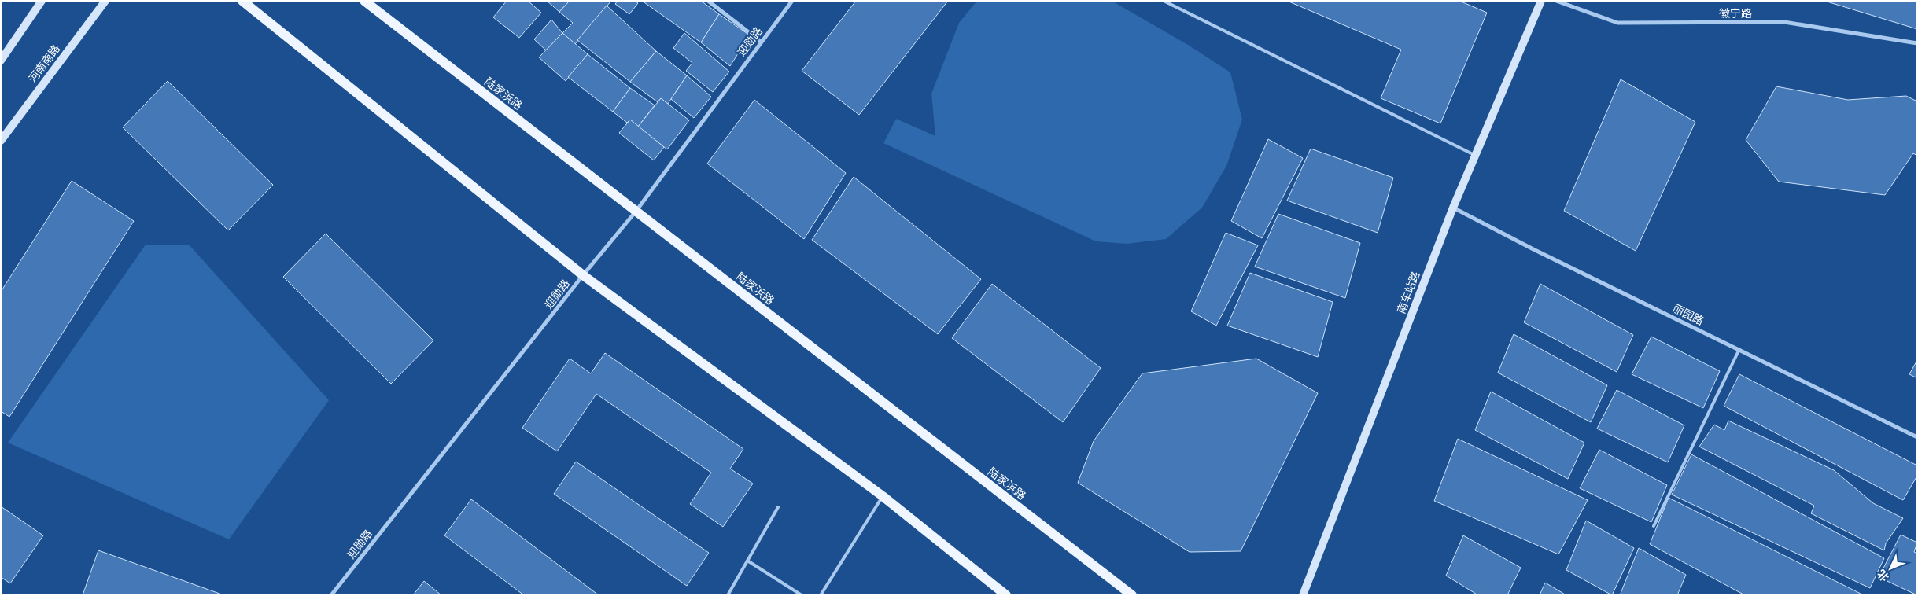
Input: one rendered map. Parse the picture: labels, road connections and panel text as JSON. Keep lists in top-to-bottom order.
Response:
{
  "streets": {
    "main road": ["陆家浜路"],
    "street": [
      "徽宁路",
      "迎勋路",
      "河南南路",
      "南车站路",
      "丽园路"
    ]
  },
  "crossings": [
    ["迎勋路", "陆家浜路"],
    ["南车站路", "丽园路"]
  ],
  "north": "bottom left"
}
